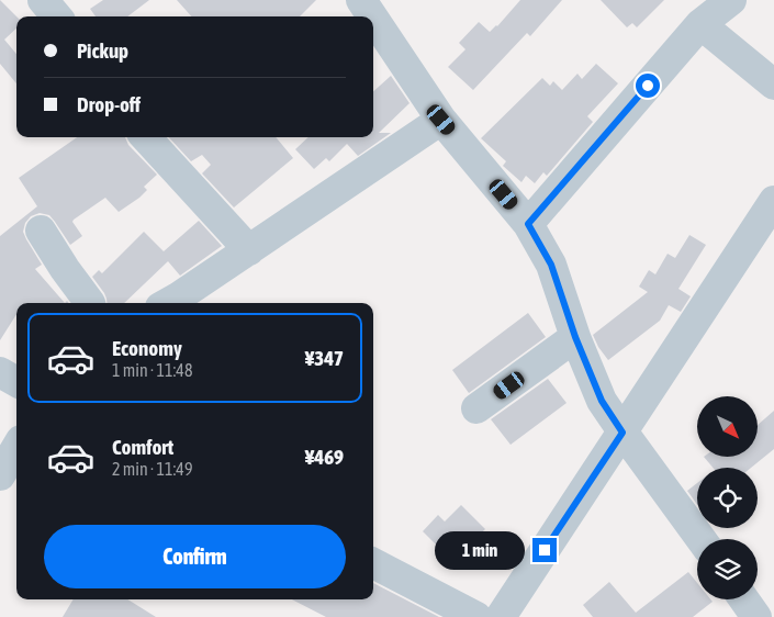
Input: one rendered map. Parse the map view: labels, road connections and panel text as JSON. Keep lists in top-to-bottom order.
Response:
{
  "north": "bottom right",
  "page": {
    "banner": ["Pickup", "Drop-off"],
    "list": [
      {
        "name": "Economy",
        "note": "1 min · 11:48",
        "value": "¥347"
      },
      {
        "name": "Comfort",
        "note": "2 min · 11:49",
        "value": "¥469"
      }
    ],
    "buttons": "Confirm",
    "bubble": "1 min"
  }
}
